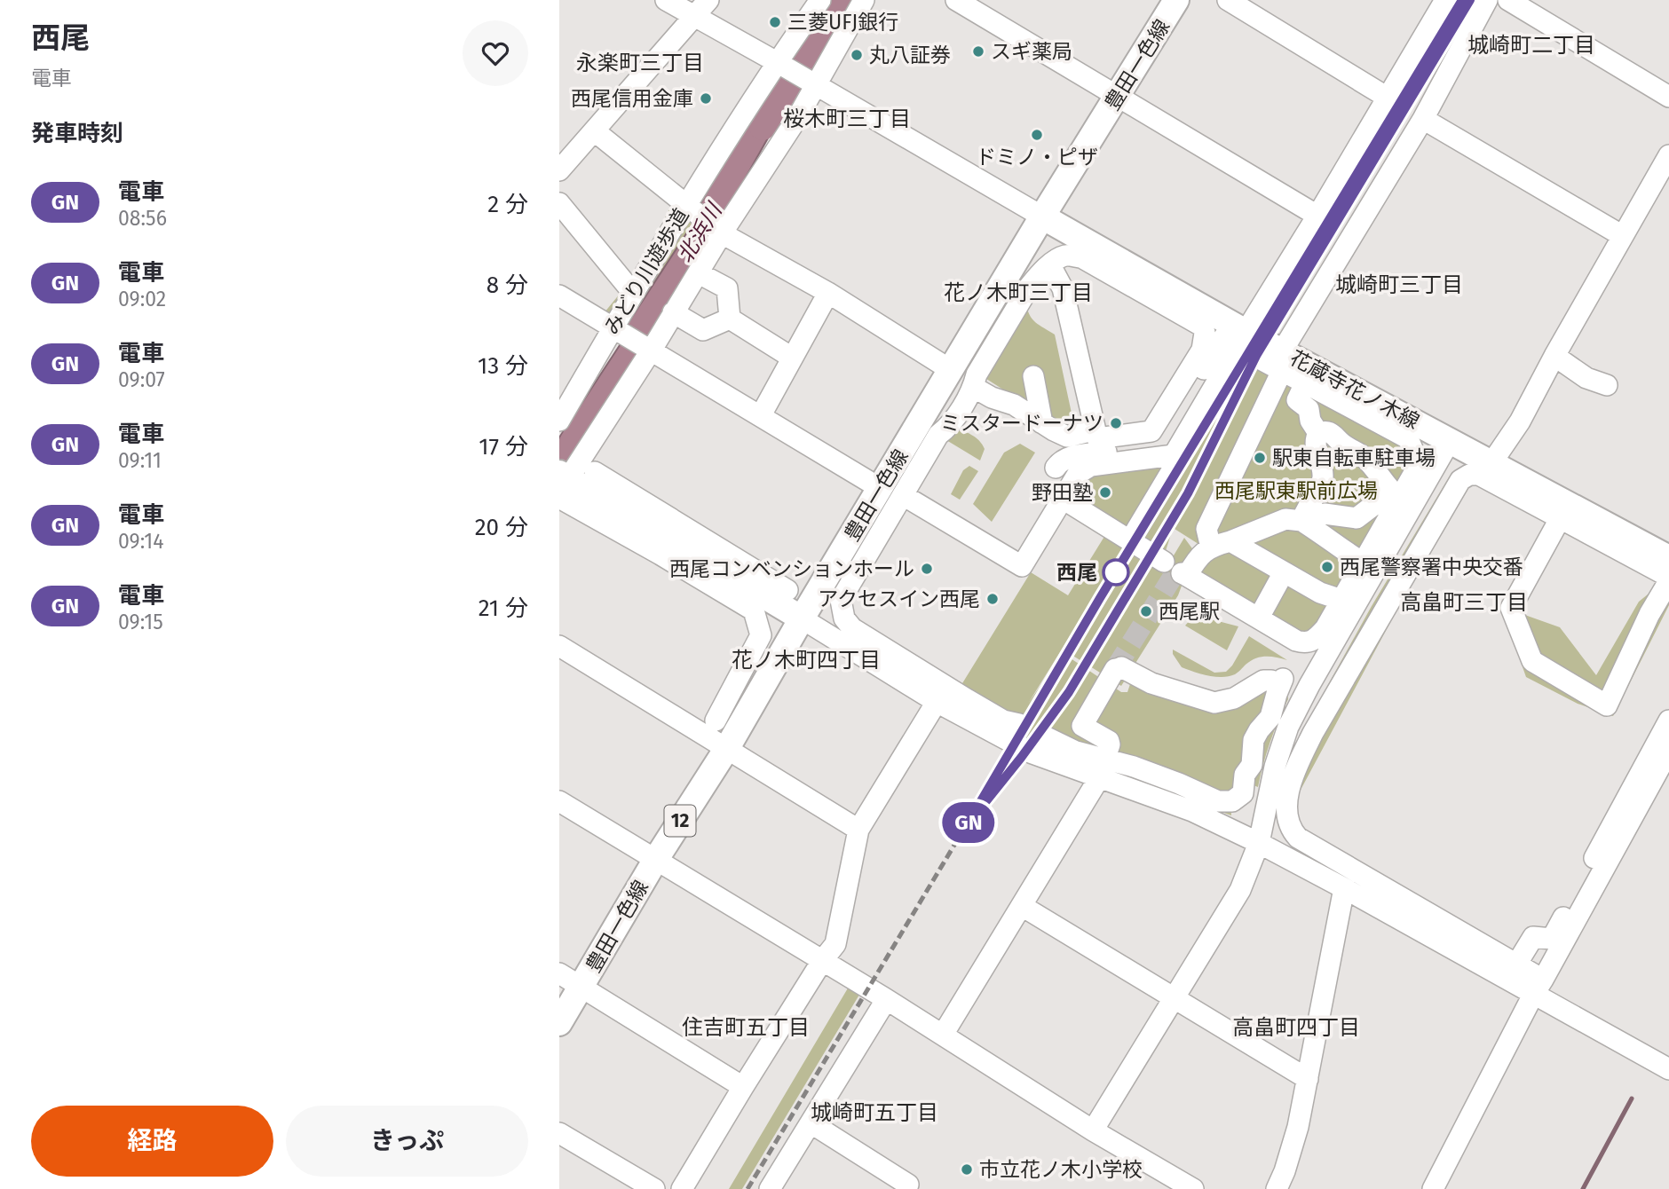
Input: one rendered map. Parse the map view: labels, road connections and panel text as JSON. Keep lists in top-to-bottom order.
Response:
{
  "streets": {
    "main road": ["豊田一色線", "花蔵寺花ノ木線", "12"],
    "street": ["みどり川遊歩道"]
  },
  "crossings": [
    ["豊田一色線", "花蔵寺花ノ木線"]
  ],
  "districts": [
    "城崎町二丁目",
    "永楽町三丁目",
    "桜木町三丁目",
    "城崎町三丁目",
    "花ノ木町三丁目",
    "高畠町三丁目",
    "花ノ木町四丁目",
    "住吉町五丁目",
    "高畠町四丁目",
    "城崎町五丁目"
  ],
  "water": ["北浜川"],
  "parks": ["西尾駅東駅前広場"],
  "places": [
    "三菱UFJ銀行",
    "スギ薬局",
    "丸八証券",
    "西尾信用金庫",
    "ドミノ・ピザ",
    "ミスタードーナツ",
    "駅東自転車駐車場",
    "野田塾",
    "西尾警察署中央交番",
    "西尾コンベンションホール",
    "西尾",
    "アクセスイン西尾",
    "西尾駅",
    "市立花ノ木小学校"
  ],
  "page": {
    "heading": [
      ["西尾", "電車"],
      "発車時刻"
    ],
    "on_map": "GN",
    "list": [
      {
        "mark": "GN",
        "name": "電車",
        "note": "08:56",
        "value": "2 分"
      },
      {
        "mark": "GN",
        "name": "電車",
        "note": "09:02",
        "value": "8 分"
      },
      {
        "mark": "GN",
        "name": "電車",
        "note": "09:07",
        "value": "13 分"
      },
      {
        "mark": "GN",
        "name": "電車",
        "note": "09:11",
        "value": "17 分"
      },
      {
        "mark": "GN",
        "name": "電車",
        "note": "09:14",
        "value": "20 分"
      },
      {
        "mark": "GN",
        "name": "電車",
        "note": "09:15",
        "value": "21 分"
      }
    ],
    "buttons": ["経路", "きっぷ"]
  }
}
